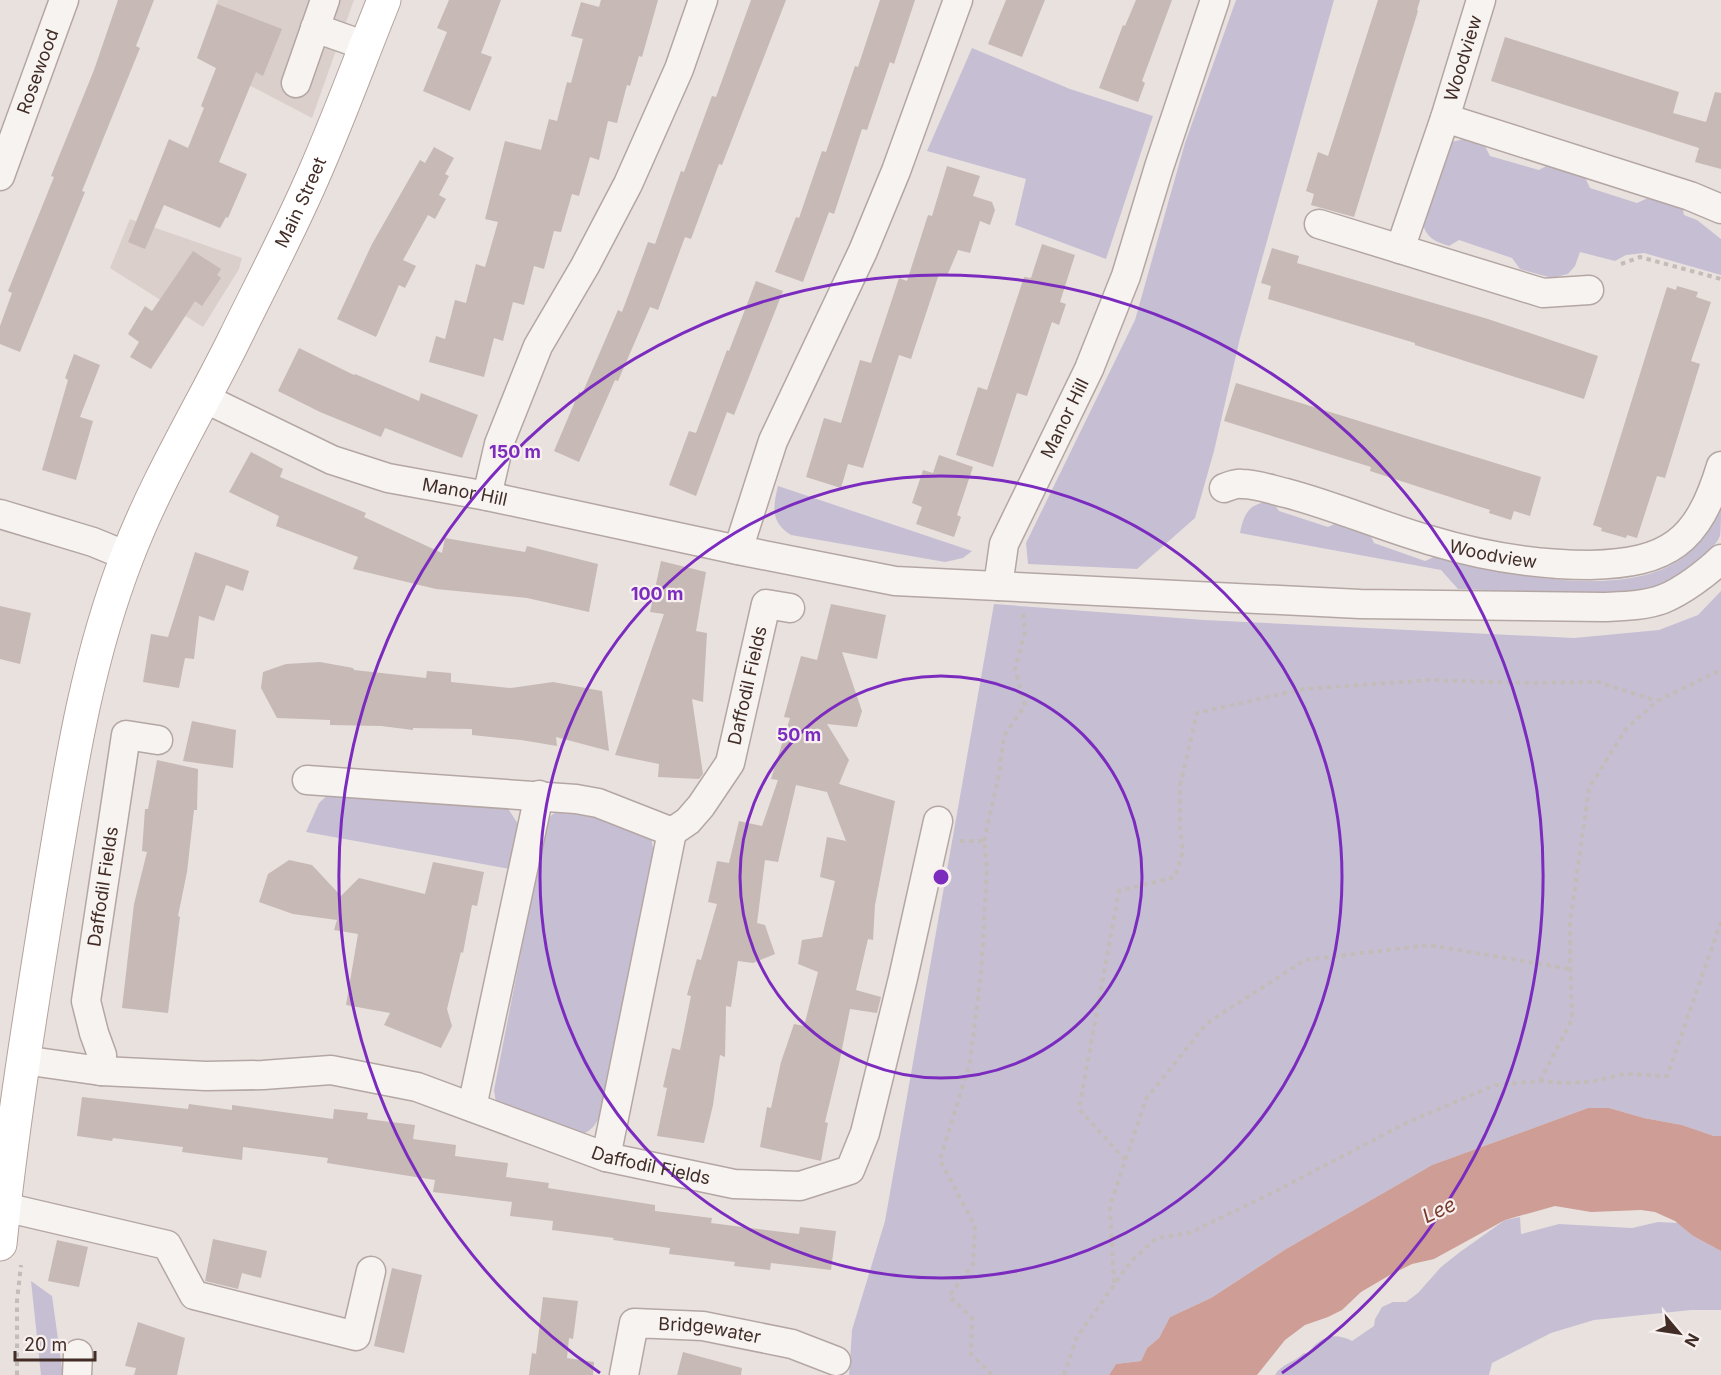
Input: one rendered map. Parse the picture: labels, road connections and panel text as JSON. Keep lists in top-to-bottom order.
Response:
{
  "streets": {
    "main road": ["Main Street"],
    "street": [
      "Woodview",
      "Rosewood",
      "Manor Hill",
      "Daffodil Fields",
      "Bridgewater"
    ]
  },
  "crossings": [
    ["Main Street", "Manor Hill"],
    ["Main Street", "Daffodil Fields"]
  ],
  "water": ["Lee"],
  "scale_bar": "20 m",
  "north": "bottom right",
  "rings": ["150 m", "100 m", "50 m"]
}
